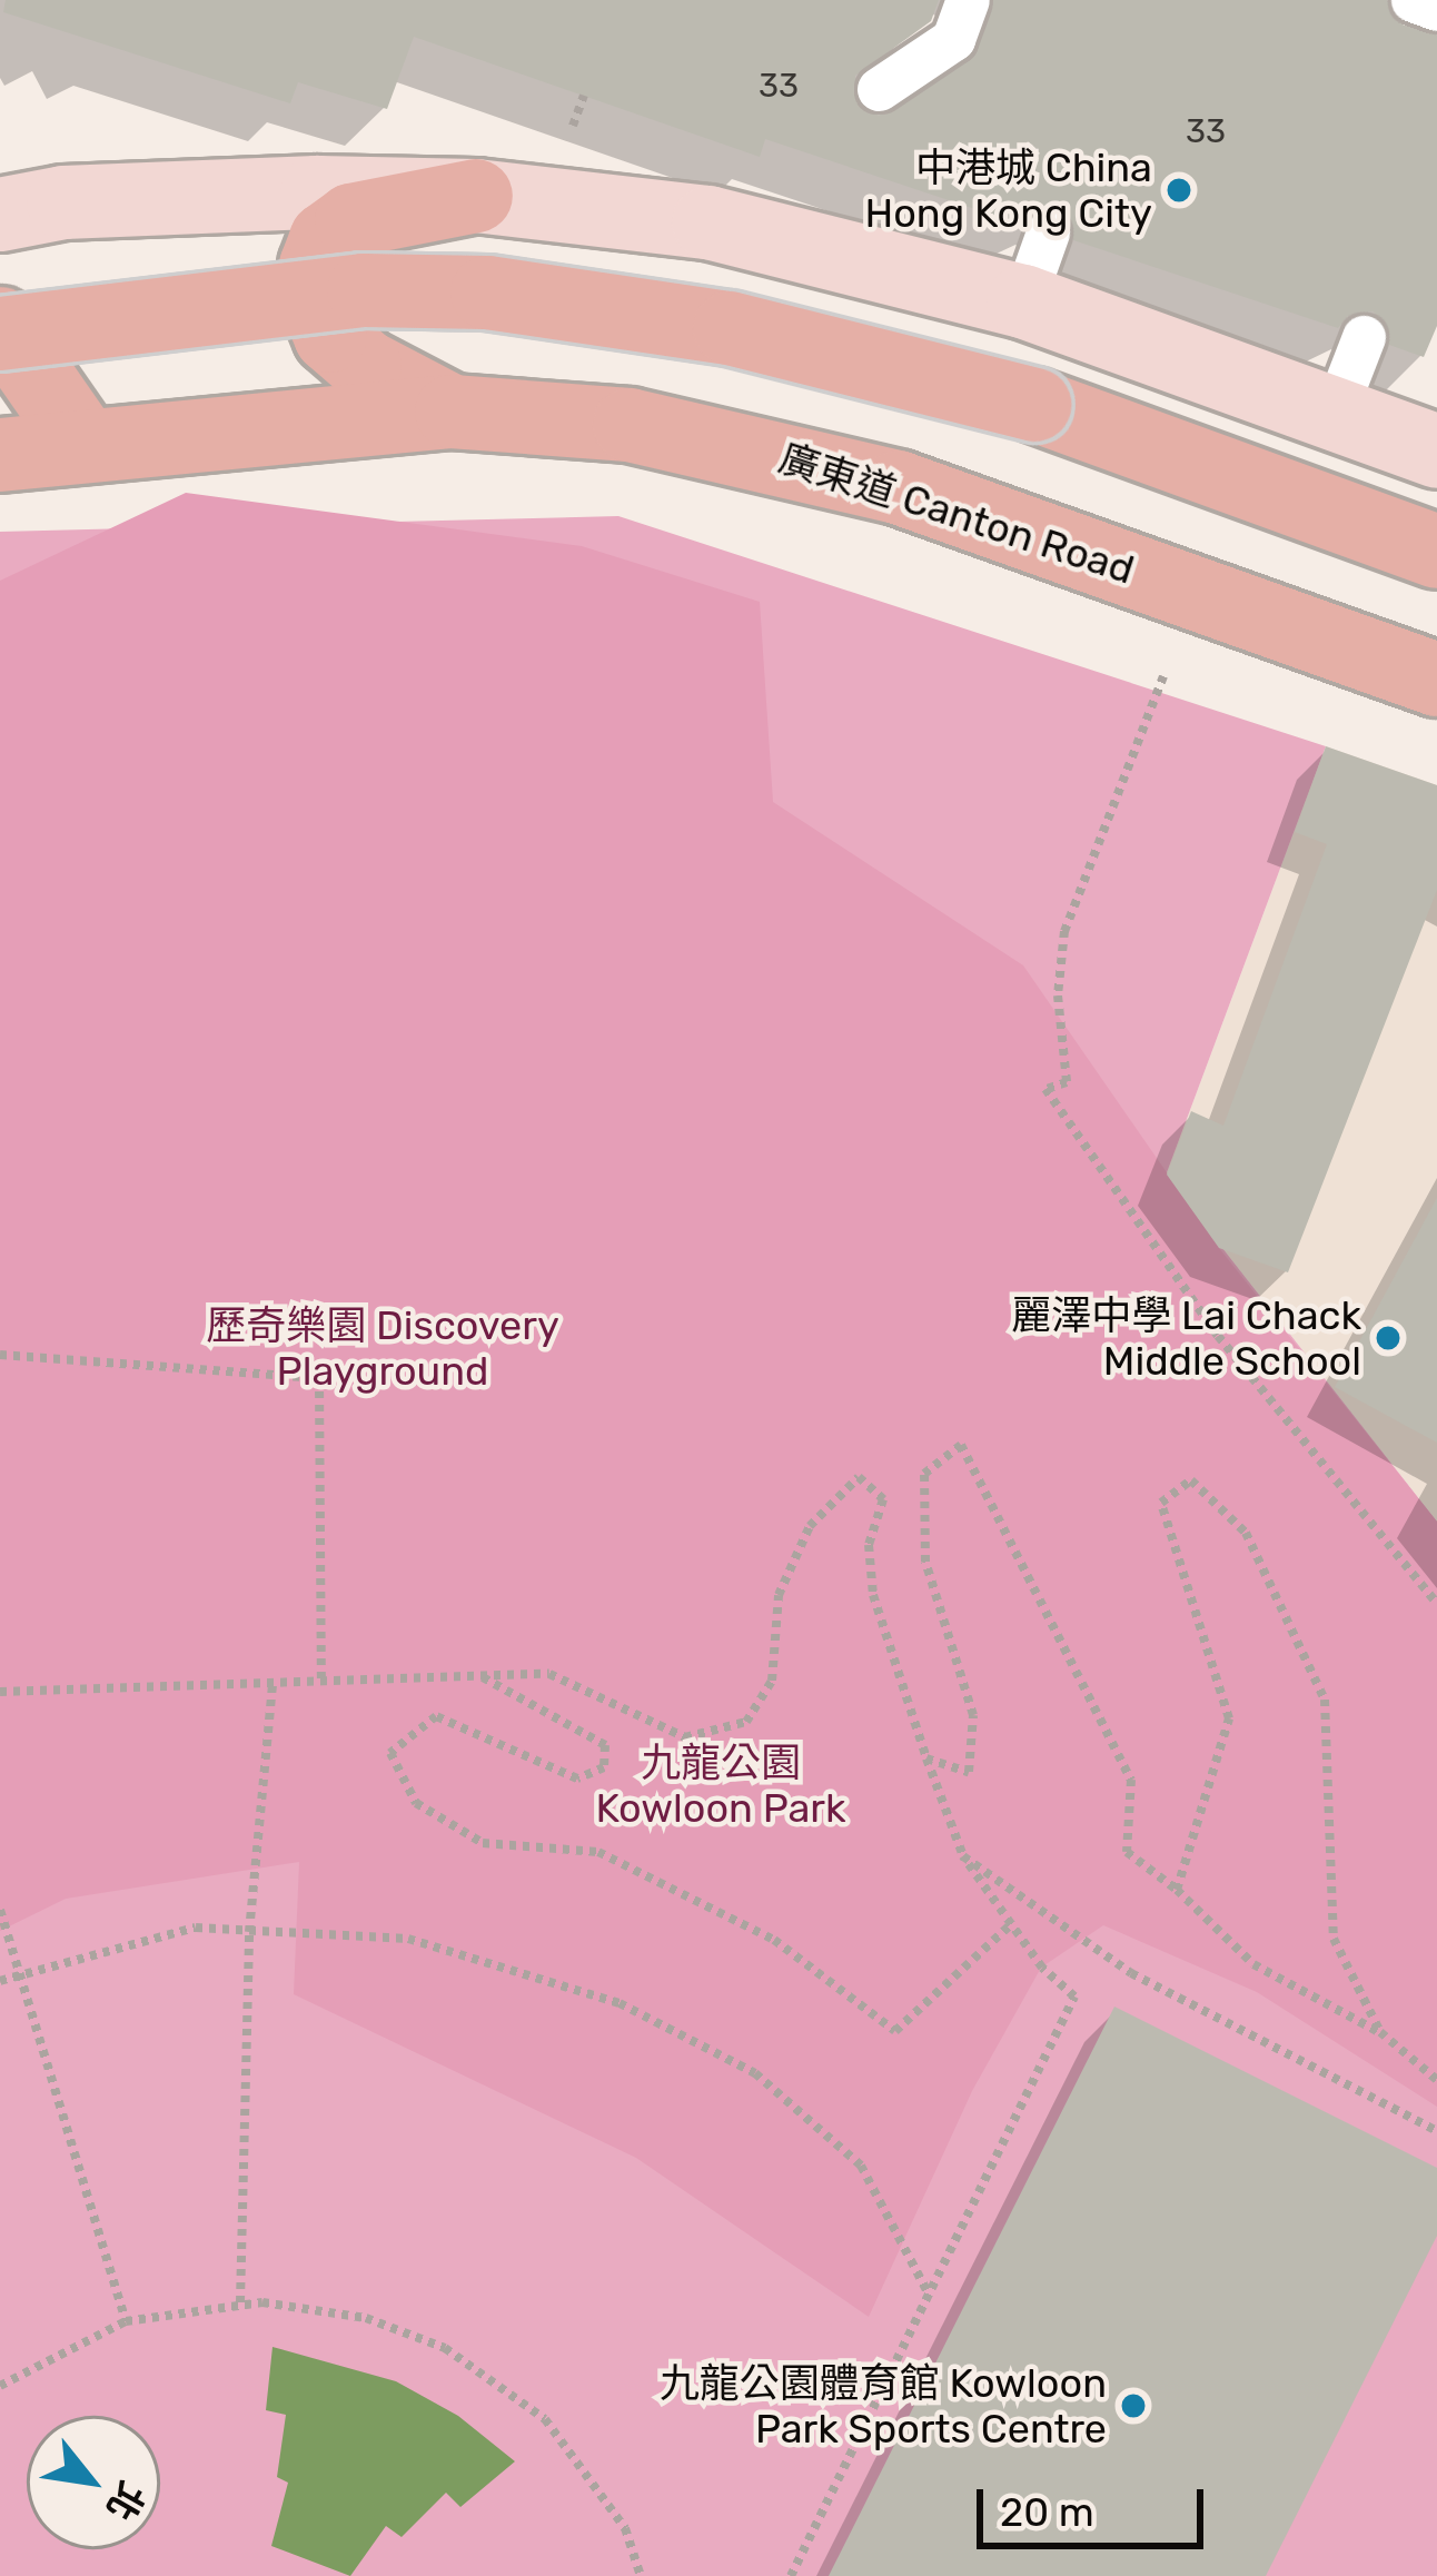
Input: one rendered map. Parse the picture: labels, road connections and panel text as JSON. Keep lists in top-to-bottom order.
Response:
{
  "streets": {
    "main road": ["廣東道 Canton Road"]
  },
  "parks": ["歷奇樂園 Discovery Playground", "九龍公園 Kowloon Park"],
  "places": ["中港城 China Hong Kong City", "麗澤中學 Lai Chack Middle School", "九龍公園體育館 Kowloon Park Sports Centre"],
  "house_numbers": ["33", "33"],
  "scale_bar": "20 m",
  "north": "bottom right"
}
